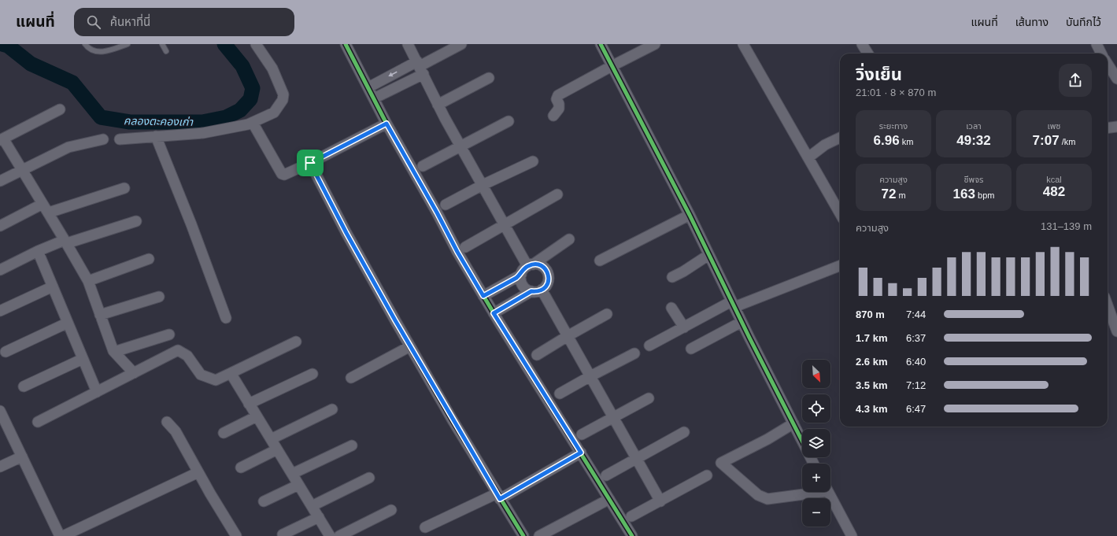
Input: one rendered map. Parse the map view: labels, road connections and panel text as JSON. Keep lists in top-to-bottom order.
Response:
{
  "water": ["คลองตะคองเก่า"],
  "north": "bottom right",
  "page": {
    "header": "แผนที่",
    "search": "ค้นหาที่นี่",
    "nav": ["แผนที่", "เส้นทาง", "บันทึกไว้"],
    "heading": ["วิ่งเย็น", "21:01 · 8 × 870 m"],
    "stats": [
      ["ระยะทาง", "6.96 km"],
      ["เวลา", "49:32"],
      ["เพซ", "7:07 /km"],
      ["ความสูง", "72 m"],
      ["ชีพจร", "163 bpm"],
      ["kcal", "482"]
    ],
    "chart": ["ความสูง", "131–139 m"],
    "list": [
      {
        "name": "870 m",
        "note": "7:44"
      },
      {
        "name": "1.7 km",
        "note": "6:37"
      },
      {
        "name": "2.6 km",
        "note": "6:40"
      },
      {
        "name": "3.5 km",
        "note": "7:12"
      },
      {
        "name": "4.3 km",
        "note": "6:47"
      }
    ],
    "map_buttons": ["+", "−"]
  }
}
